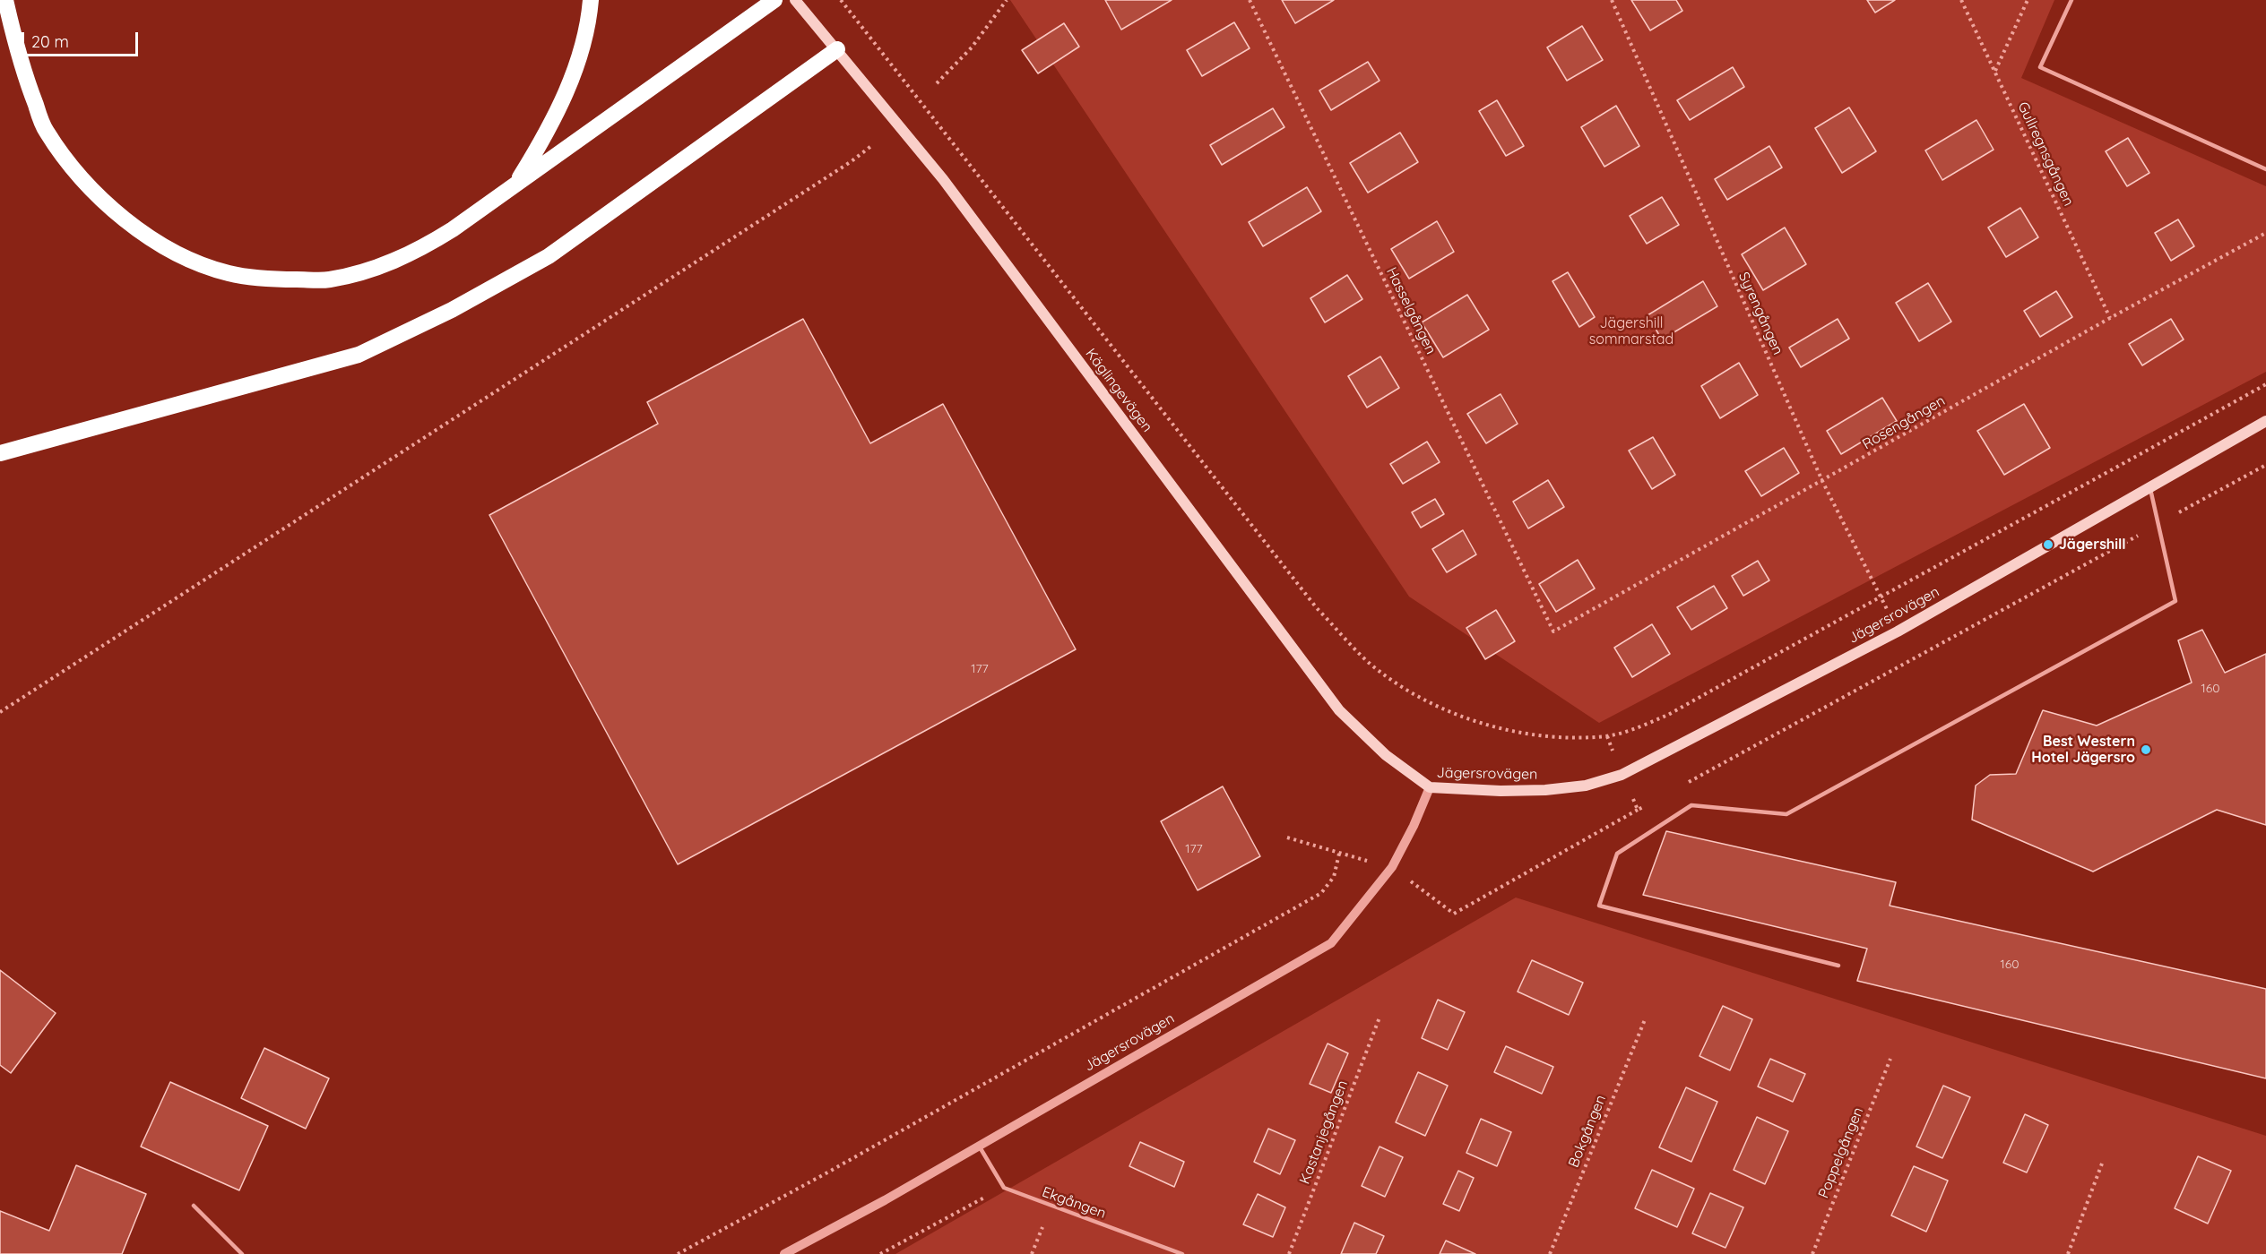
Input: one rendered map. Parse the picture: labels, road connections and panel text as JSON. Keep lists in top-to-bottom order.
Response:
{
  "streets": {
    "main road": ["Käglingevägen", "Jägersrovägen"],
    "lane": ["Ekgången"],
    "path": [
      "Gullregnsgången",
      "Hasselgången",
      "Syrengången",
      "Rosengången",
      "Bokgången",
      "Kastanjegången",
      "Poppelgången"
    ]
  },
  "crossings": [
    ["Gullregnsgången", "Rosengången"],
    ["Hasselgången", "Rosengången"],
    ["Syrengången", "Rosengången"],
    ["Syrengången", "Jägersrovägen"],
    ["Käglingevägen", "Jägersrovägen"]
  ],
  "parks": ["Jägershill sommarstad"],
  "places": ["Jägershill", "Best Western Hotel Jägersro"],
  "house_numbers": [
    "177",
    "160",
    "177",
    "160"
  ],
  "scale_bar": "20 m"
}
